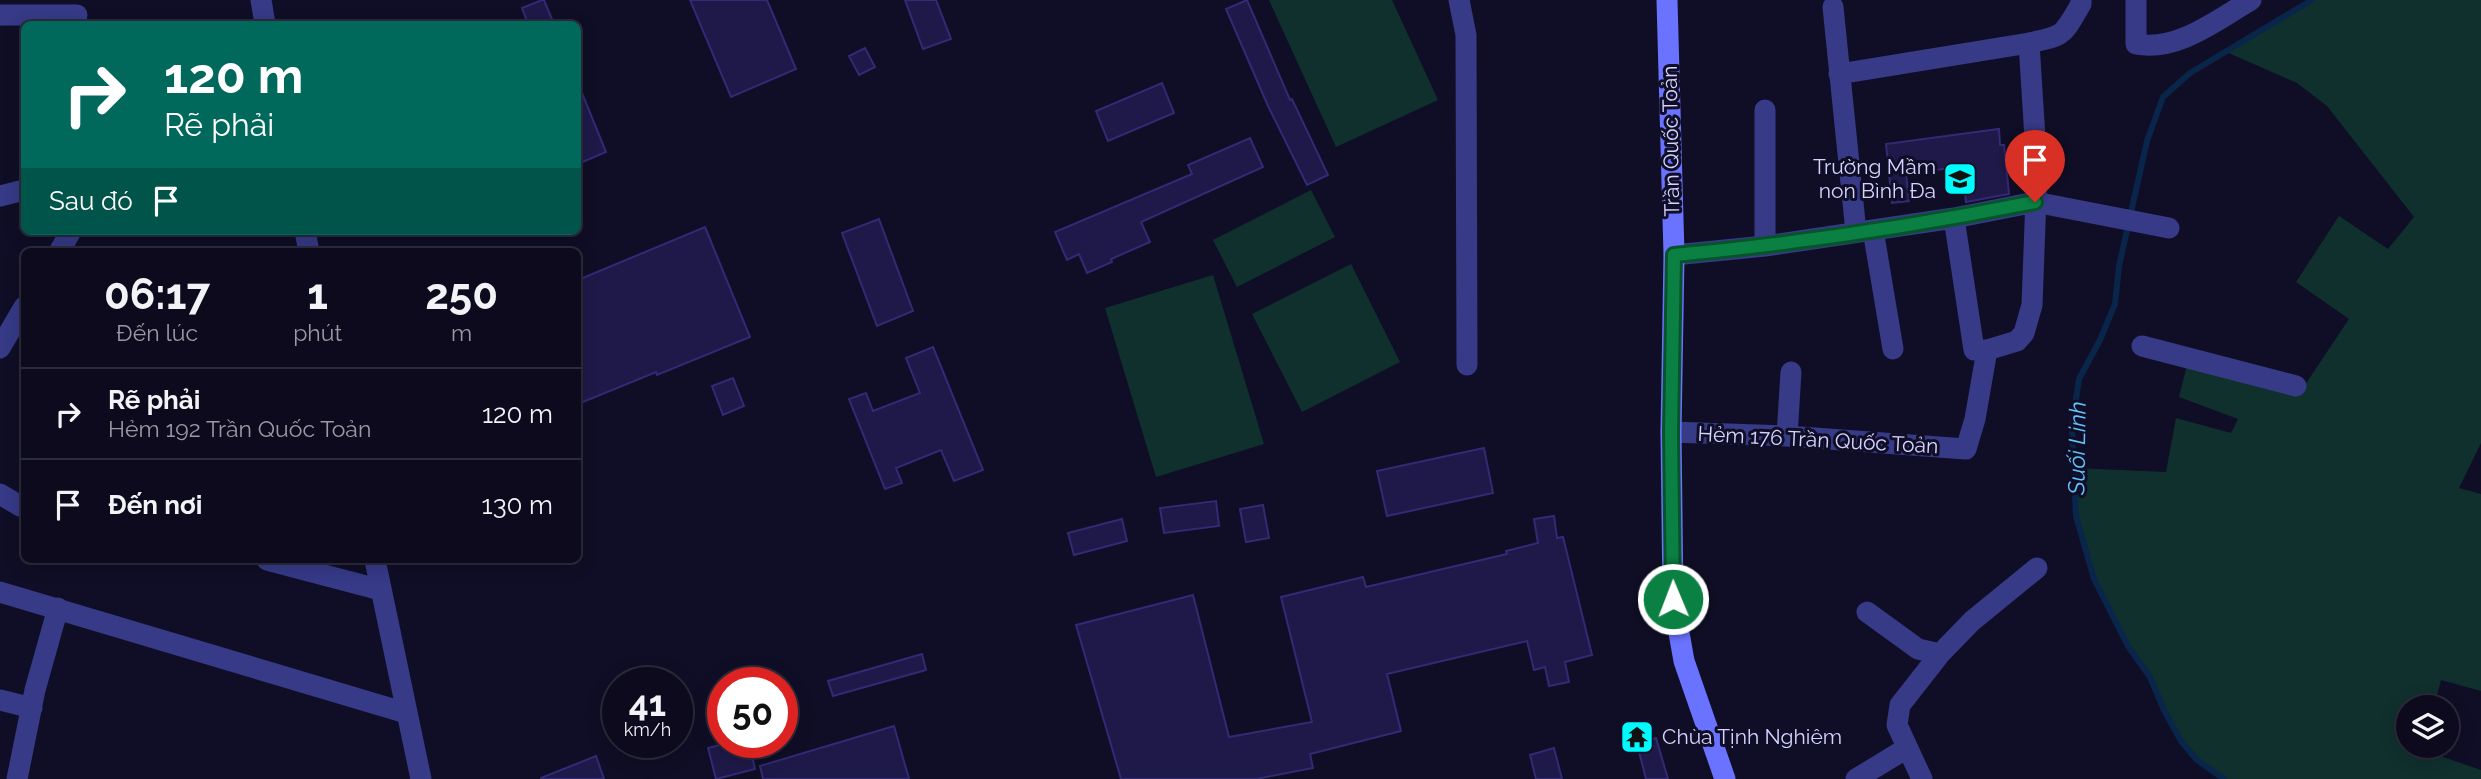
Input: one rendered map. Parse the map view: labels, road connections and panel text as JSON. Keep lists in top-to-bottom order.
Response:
{
  "streets": {
    "main road": ["Trần Quốc Toản"],
    "street": ["Hẻm 176 Trần Quốc Toản"]
  },
  "crossings": [
    ["Trần Quốc Toản", "Hẻm 176 Trần Quốc Toản"]
  ],
  "water": ["Suối Linh"],
  "places": {
    "school or university": ["Trường Mầm non Bình Đa"],
    "temple": ["Chùa Tịnh Nghiêm"]
  },
  "page": {
    "turn": ["120 m", "Rẽ phải"],
    "then": "Sau đó",
    "eta": [
      "06:17",
      "Đến lúc",
      "1",
      "phút",
      "250",
      "m"
    ],
    "list": [
      {
        "name": "Rẽ phải",
        "note": "Hẻm 192 Trần Quốc Toản",
        "value": "120 m"
      },
      {
        "name": "Đến nơi",
        "value": "130 m"
      }
    ],
    "speed": "41 km/h",
    "limit": "50"
  }
}
